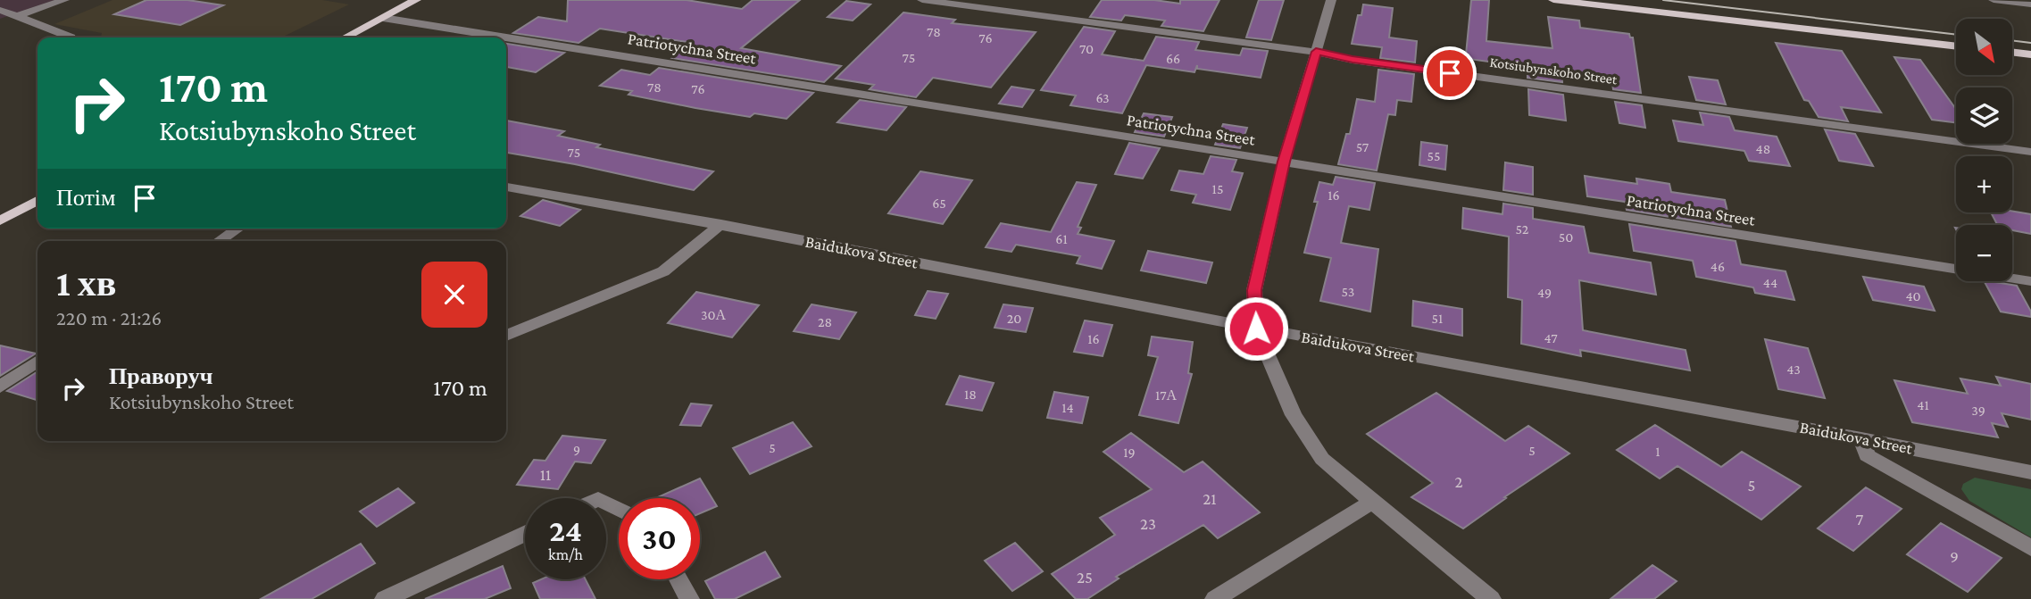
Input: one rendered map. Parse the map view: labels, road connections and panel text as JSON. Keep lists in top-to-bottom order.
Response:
{
  "streets": {
    "street": ["Patriotychna Street", "Kotsiubynskoho Street", "Baidukova Street"]
  },
  "house_numbers": [
    "78",
    "76",
    "70",
    "75",
    "66",
    "78",
    "76",
    "63",
    "57",
    "48",
    "75",
    "55",
    "15",
    "16",
    "65",
    "52",
    "50",
    "61",
    "46",
    "44",
    "53",
    "49",
    "40",
    "30А",
    "20",
    "51",
    "28",
    "47",
    "16",
    "43",
    "18",
    "17А",
    "41",
    "14",
    "39",
    "5",
    "9",
    "5",
    "1",
    "19",
    "11",
    "2",
    "5",
    "21",
    "7",
    "23",
    "9",
    "25"
  ],
  "north": "bottom right",
  "page": {
    "map_buttons": ["+", "−"],
    "turn": ["170 m", "Kotsiubynskoho Street"],
    "then": "Потім",
    "heading": ["1 хв", "220 m · 21:26"],
    "list": [
      {
        "name": "Праворуч",
        "note": "Kotsiubynskoho Street",
        "value": "170 m"
      }
    ],
    "speed": "24 km/h",
    "limit": "30"
  }
}
